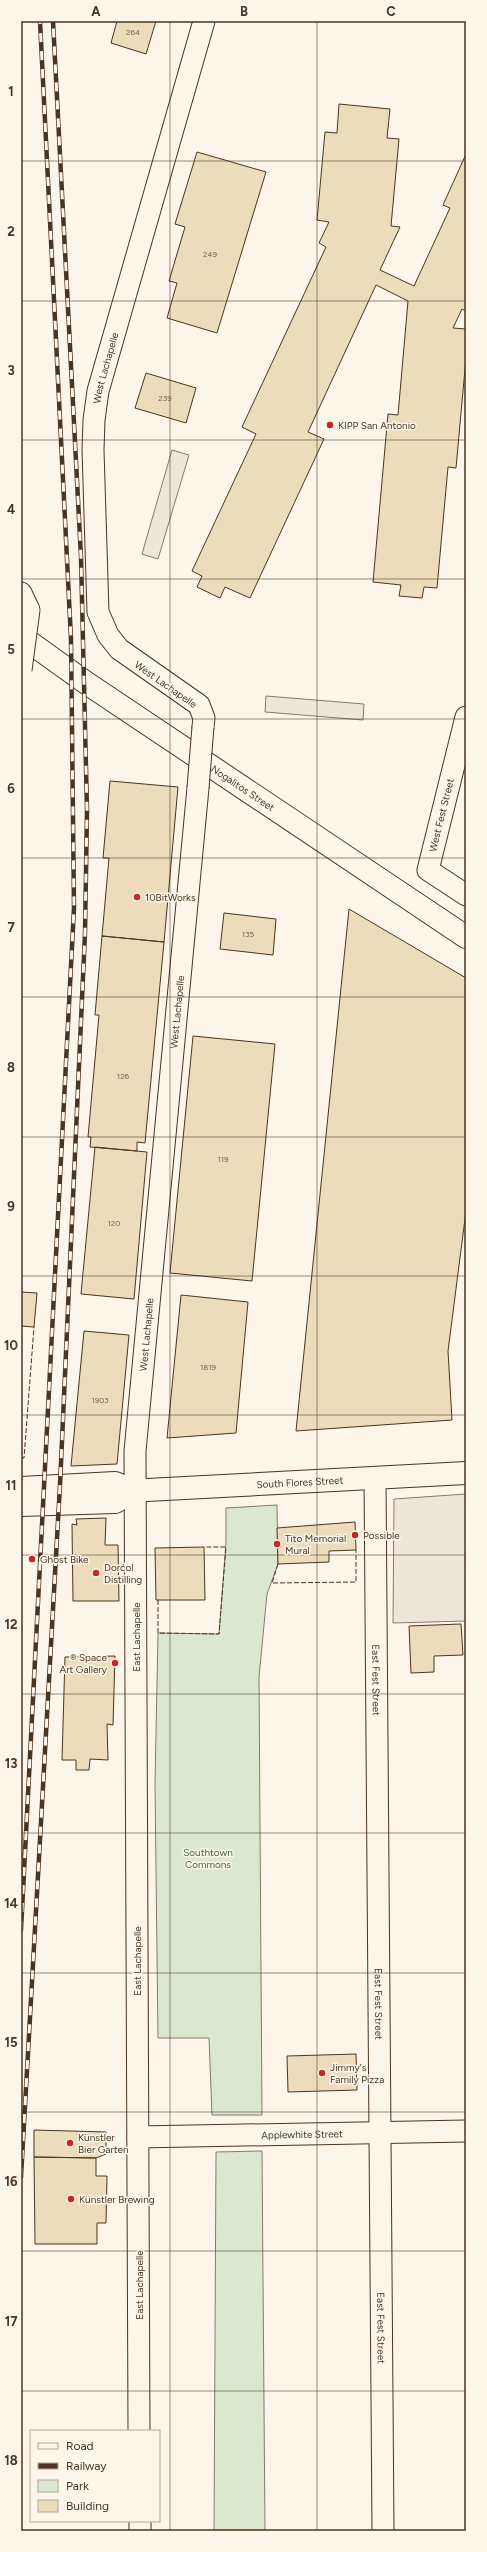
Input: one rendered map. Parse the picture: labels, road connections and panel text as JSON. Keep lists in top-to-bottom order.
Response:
{
  "streets": {
    "main road": ["Nogalitos Street", "South Flores Street"],
    "street": [
      "West Lachapelle",
      "West Fest Street",
      "East Lachapelle",
      "East Fest Street",
      "Applewhite Street"
    ]
  },
  "crossings": [
    ["West Lachapelle", "South Flores Street"],
    ["West Lachapelle", "East Lachapelle"],
    ["South Flores Street", "East Lachapelle"],
    ["South Flores Street", "East Fest Street"],
    ["East Lachapelle", "Applewhite Street"],
    ["East Fest Street", "Applewhite Street"]
  ],
  "parks": ["Southtown Commons"],
  "places": [
    "KIPP San Antonio",
    "10BitWorks",
    "Possible",
    "Tito Memorial Mural",
    "Ghost Bike",
    "Dorćol Distilling",
    "® Space Art Gallery",
    "Jimmy's Family Pizza",
    "Künstler Bier Garten",
    "Künstler Brewing"
  ],
  "house_numbers": [
    "264",
    "249",
    "239",
    "135",
    "126",
    "119",
    "120",
    "1819",
    "1903"
  ],
  "legend": [
    "Road",
    "Railway",
    "Park",
    "Building"
  ],
  "grid": {
    "columns": ["A", "B", "C"],
    "rows": [
      "1",
      "2",
      "3",
      "4",
      "5",
      "6",
      "7",
      "8",
      "9",
      "10",
      "11",
      "12",
      "13",
      "14",
      "15",
      "16",
      "17",
      "18"
    ]
  }
}
